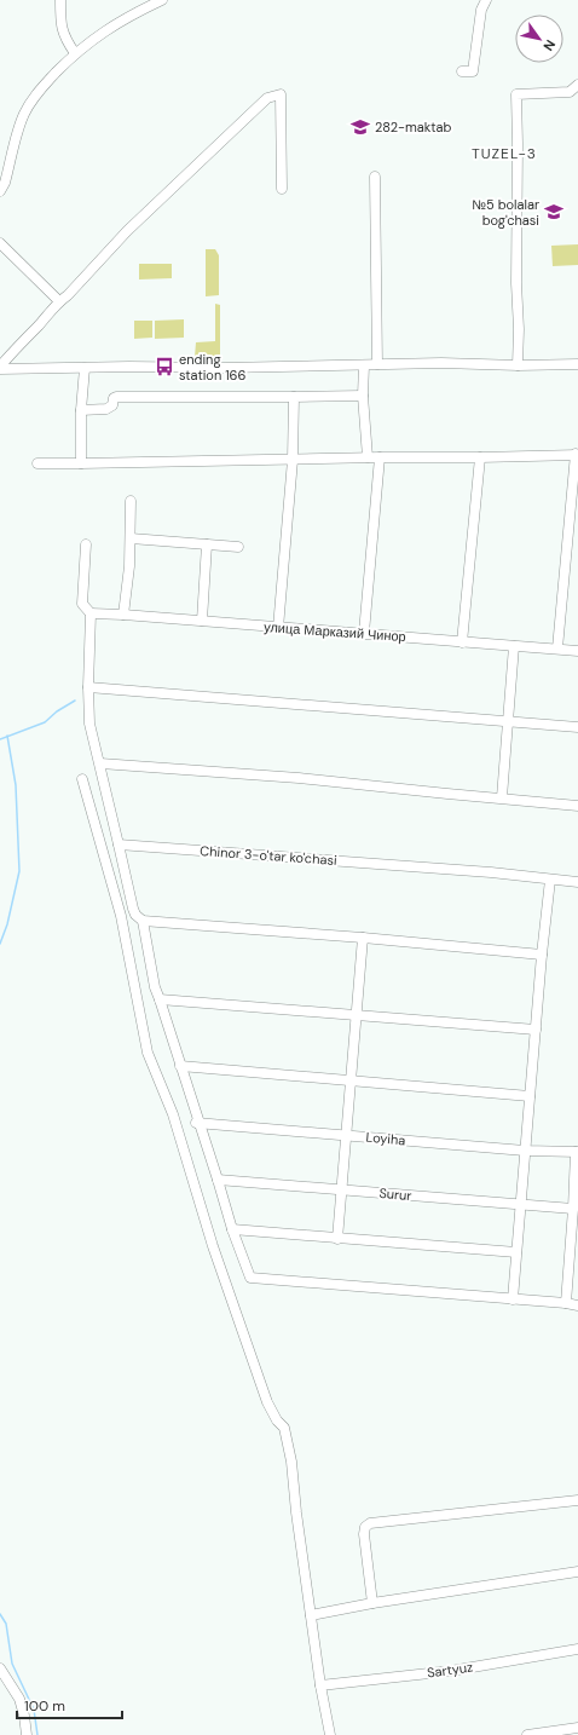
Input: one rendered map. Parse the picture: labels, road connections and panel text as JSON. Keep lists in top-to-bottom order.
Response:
{
  "streets": {
    "street": [
      "улица Марказий Чинор",
      "Chinor 3-o'tar ko'chasi",
      "Loyiha",
      "Surur",
      "Sartyuz"
    ]
  },
  "districts": ["TUZEL-3"],
  "places": {
    "school or university": ["282-maktab", "№5 bolalar bog'chasi"],
    "bus stop": ["ending station 166"]
  },
  "scale_bar": "100 m",
  "north": "bottom right"
}
